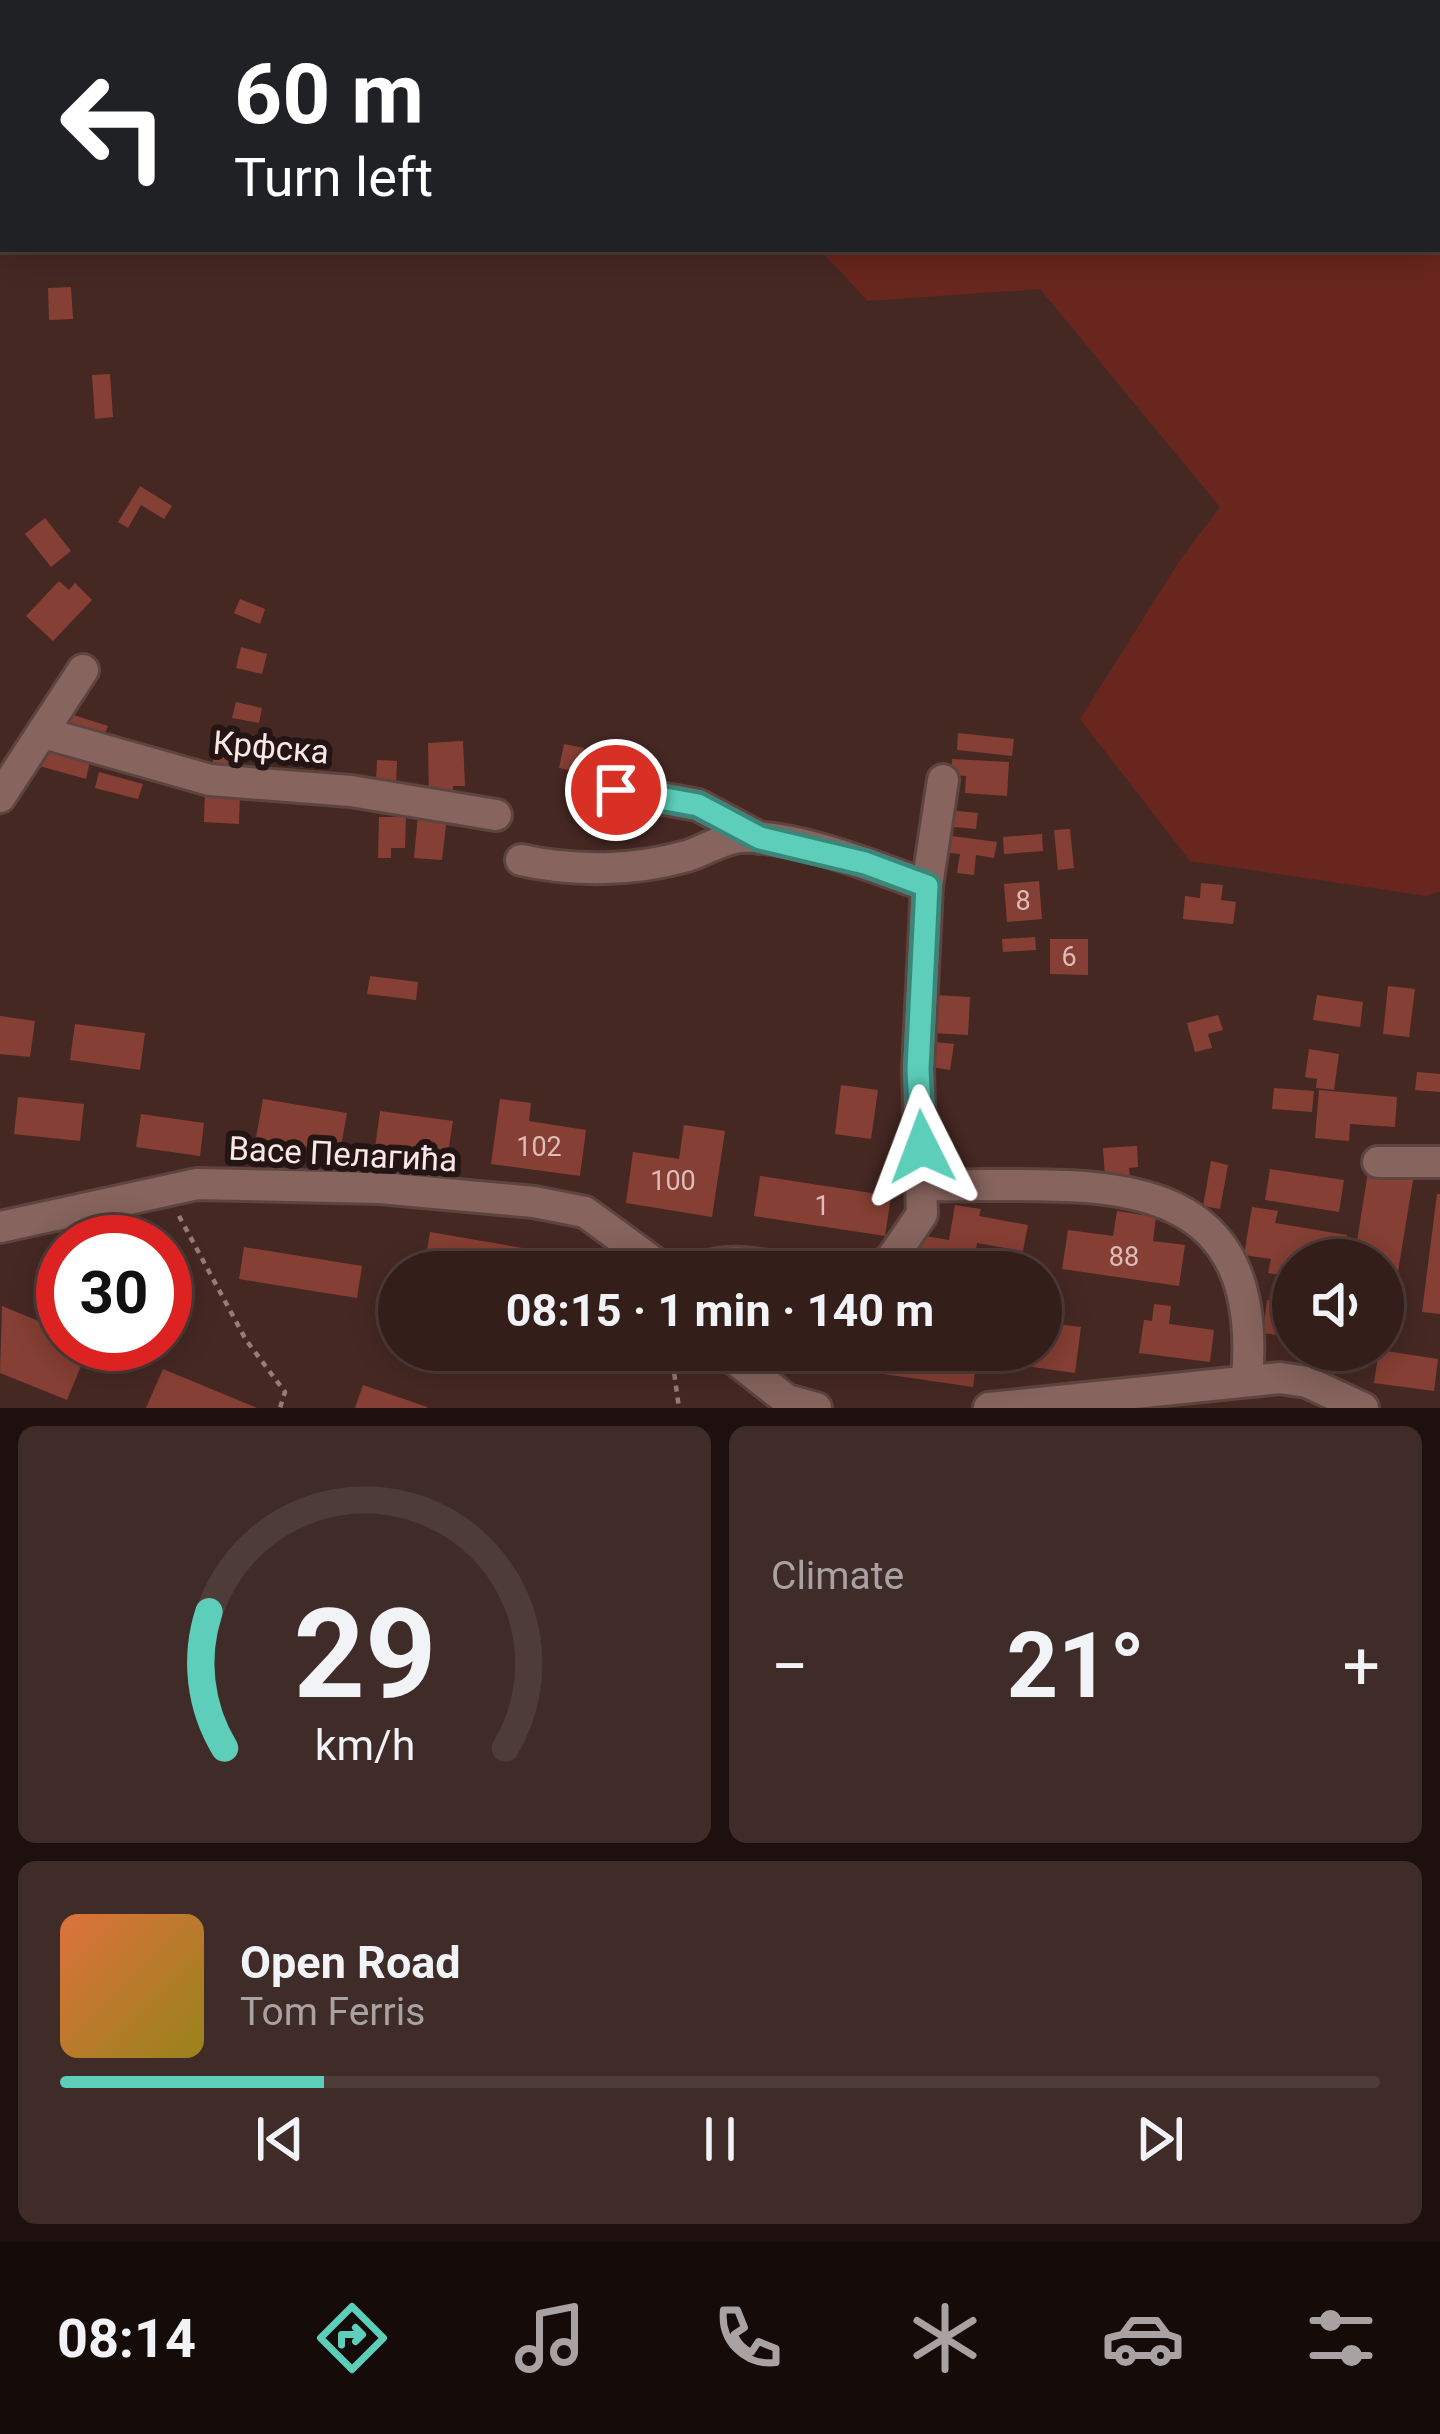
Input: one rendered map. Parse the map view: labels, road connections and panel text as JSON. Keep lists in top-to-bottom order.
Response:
{
  "streets": {
    "street": ["Крфска", "Васе Пелагића"]
  },
  "house_numbers": [
    "8",
    "6",
    "102",
    "100",
    "1",
    "88"
  ],
  "page": {
    "turn": ["60 m", "Turn left"],
    "limit": "30",
    "trip": "08:15 · 1 min · 140 m",
    "tile": "Climate",
    "heat": ["−", "21°", "+"],
    "song": ["Open Road", "Tom Ferris"],
    "tabs": "08:14",
    "gauge": ["29", "km/h"]
  }
}
